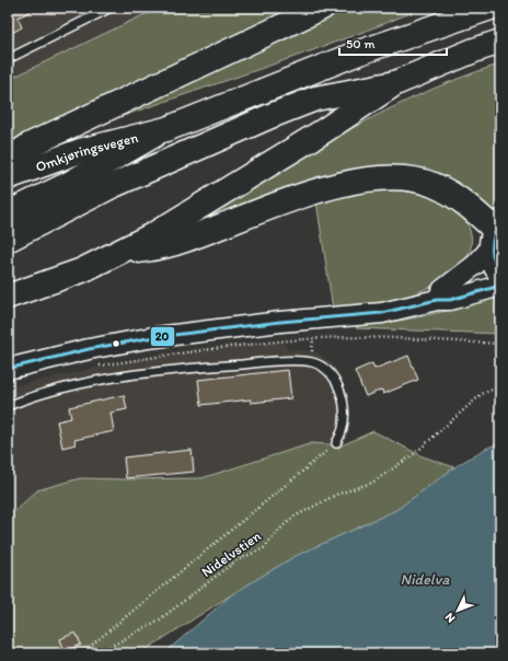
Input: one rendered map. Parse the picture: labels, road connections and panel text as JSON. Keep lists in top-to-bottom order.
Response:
{
  "streets": {
    "main road": ["Omkjøringsvegen"],
    "path": ["Nidelvstien"]
  },
  "water": ["Nidelva"],
  "lines": ["transit line 20"],
  "scale_bar": "50 m",
  "north": "bottom left"
}
